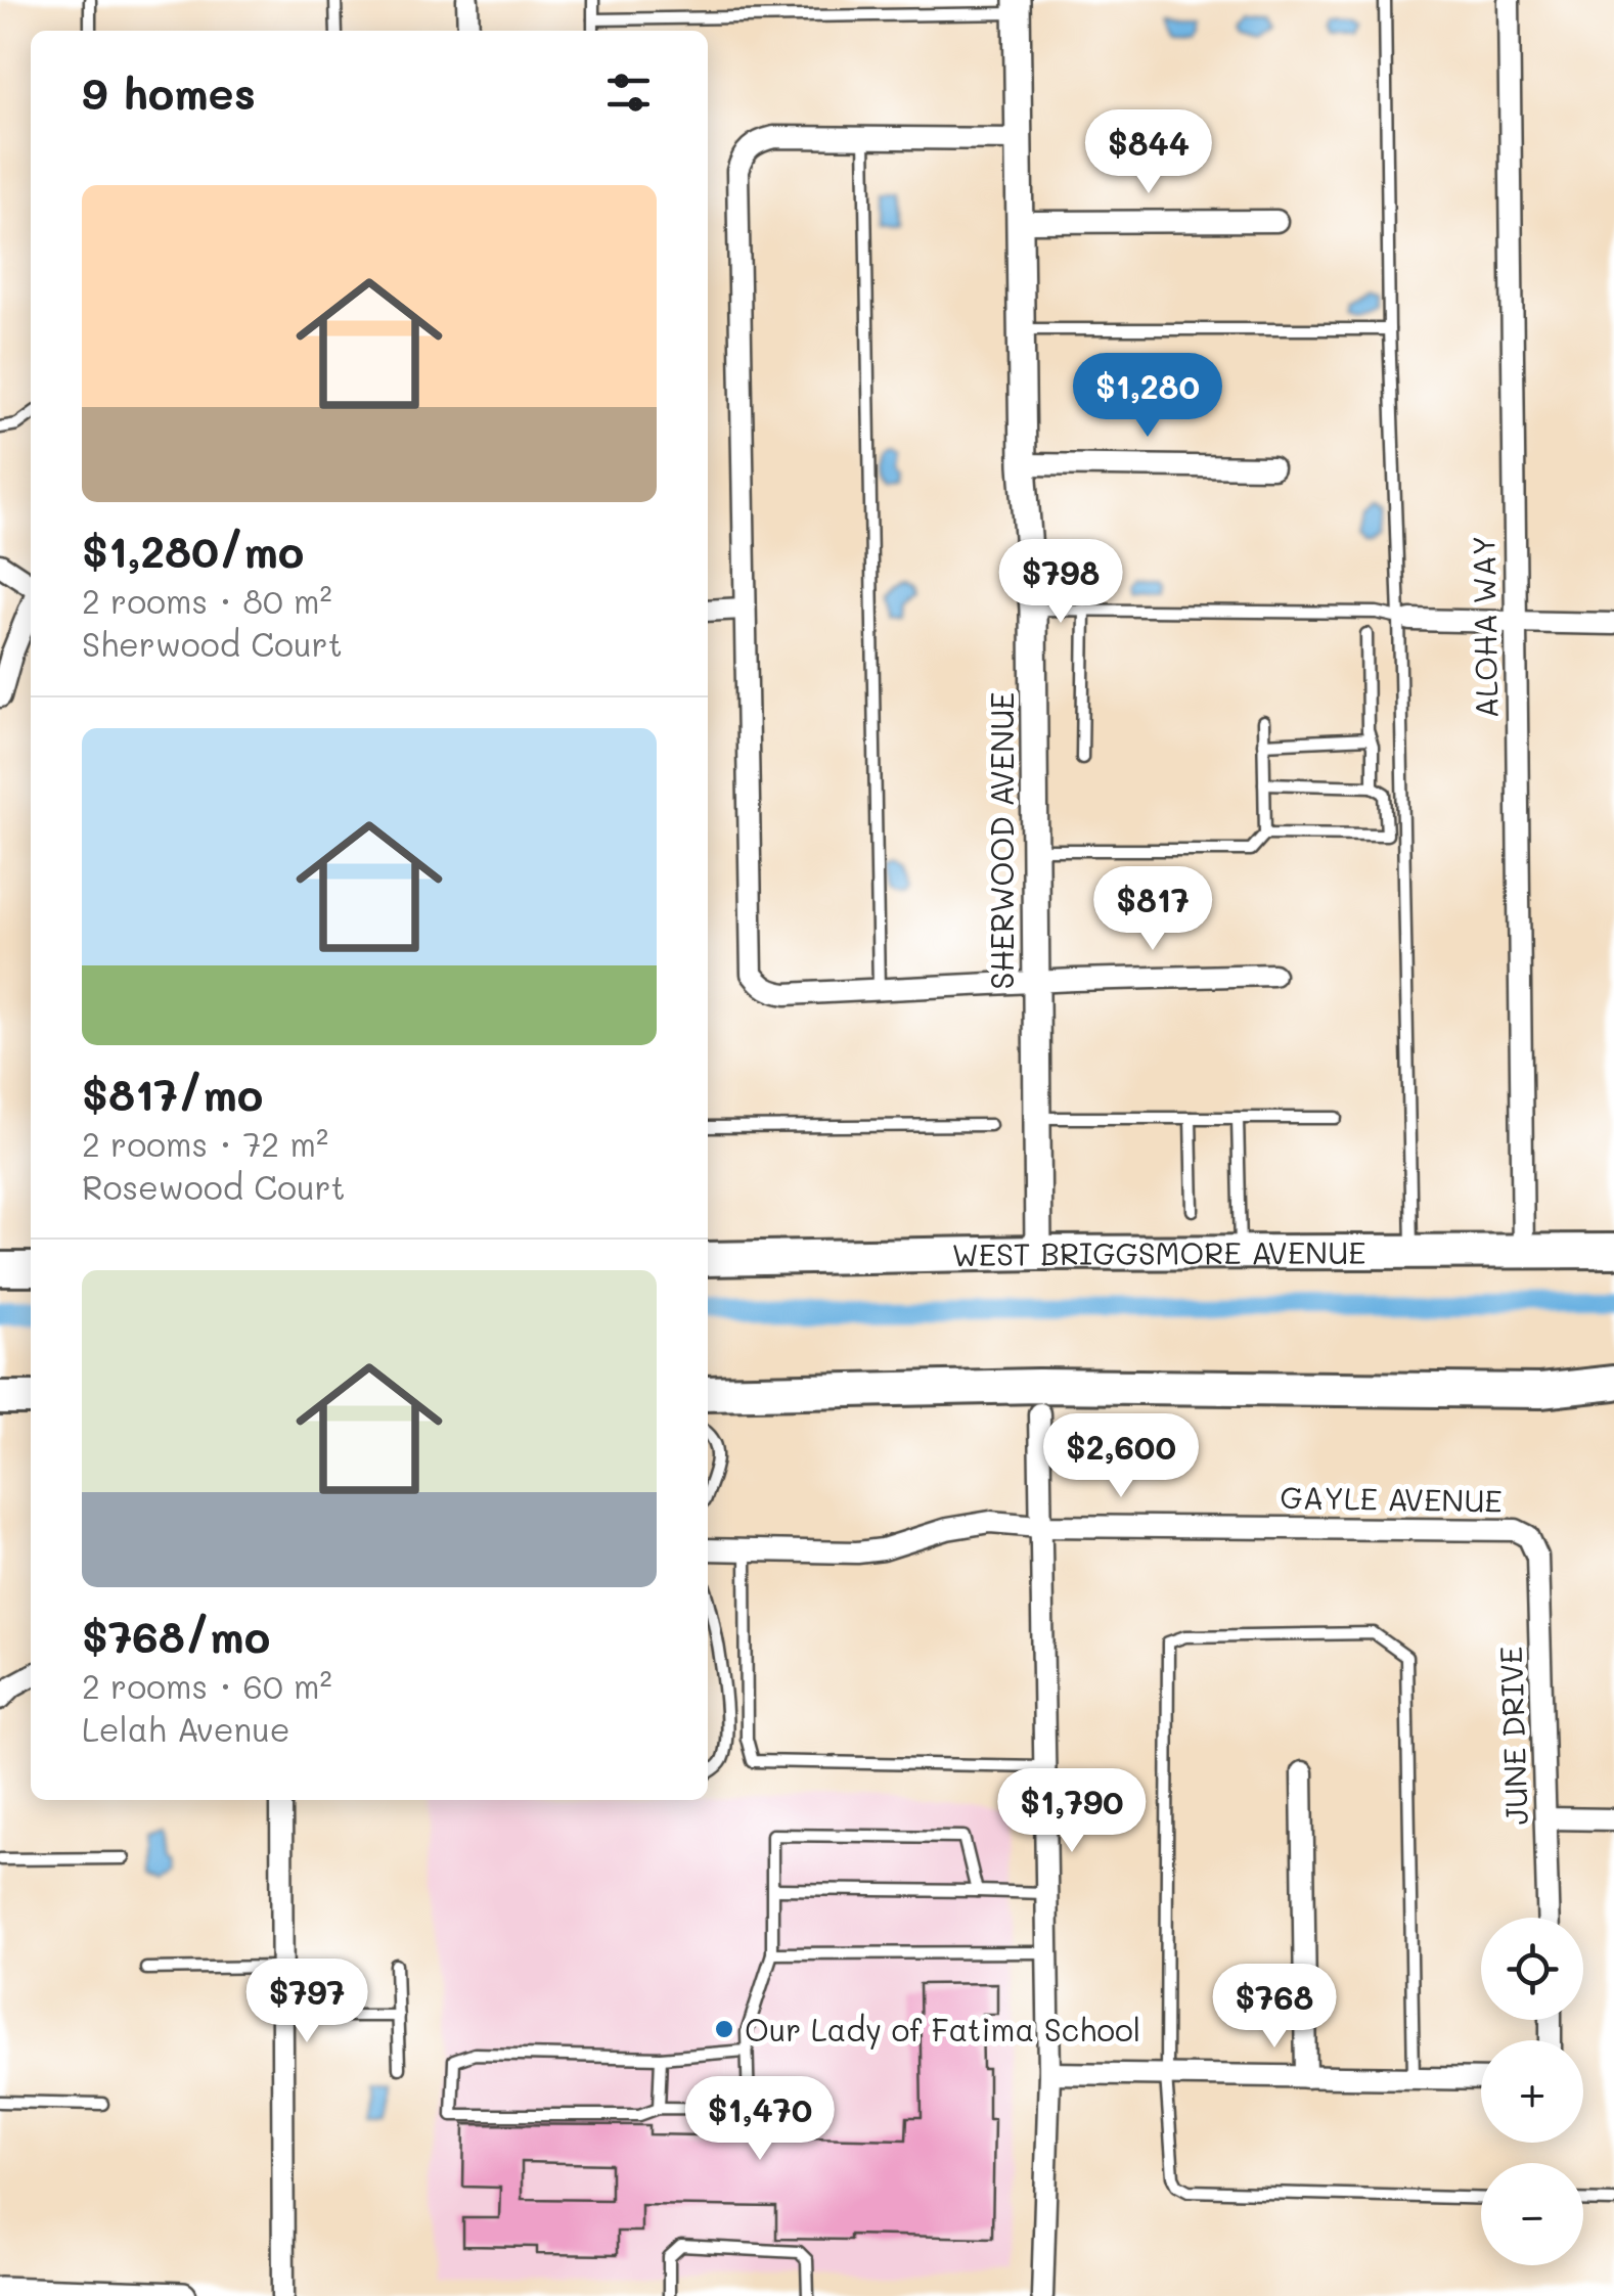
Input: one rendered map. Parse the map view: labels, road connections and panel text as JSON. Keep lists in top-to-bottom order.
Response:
{
  "streets": {
    "main road": ["WEST BRIGGSMORE AVENUE"],
    "street": [
      "ALOHA WAY",
      "SHERWOOD AVENUE",
      "GAYLE AVENUE",
      "JUNE DRIVE"
    ]
  },
  "crossings": [
    ["ALOHA WAY", "WEST BRIGGSMORE AVENUE"],
    ["SHERWOOD AVENUE", "WEST BRIGGSMORE AVENUE"],
    ["GAYLE AVENUE", "JUNE DRIVE"]
  ],
  "places": ["Our Lady of Fatima School"],
  "page": {
    "heading": "9 homes",
    "price": [
      "$844",
      "$1,280",
      "$798",
      "$817",
      "$2,600",
      "$1,790",
      "$797",
      "$768",
      "$1,470"
    ],
    "list": [
      {
        "name": "$1,280/mo",
        "note": "2 rooms · 80 m² · Sherwood Court"
      },
      {
        "name": "$817/mo",
        "note": "2 rooms · 72 m² · Rosewood Court"
      },
      {
        "name": "$768/mo",
        "note": "2 rooms · 60 m² · Lelah Avenue"
      }
    ],
    "map_buttons": ["+", "−"]
  }
}
